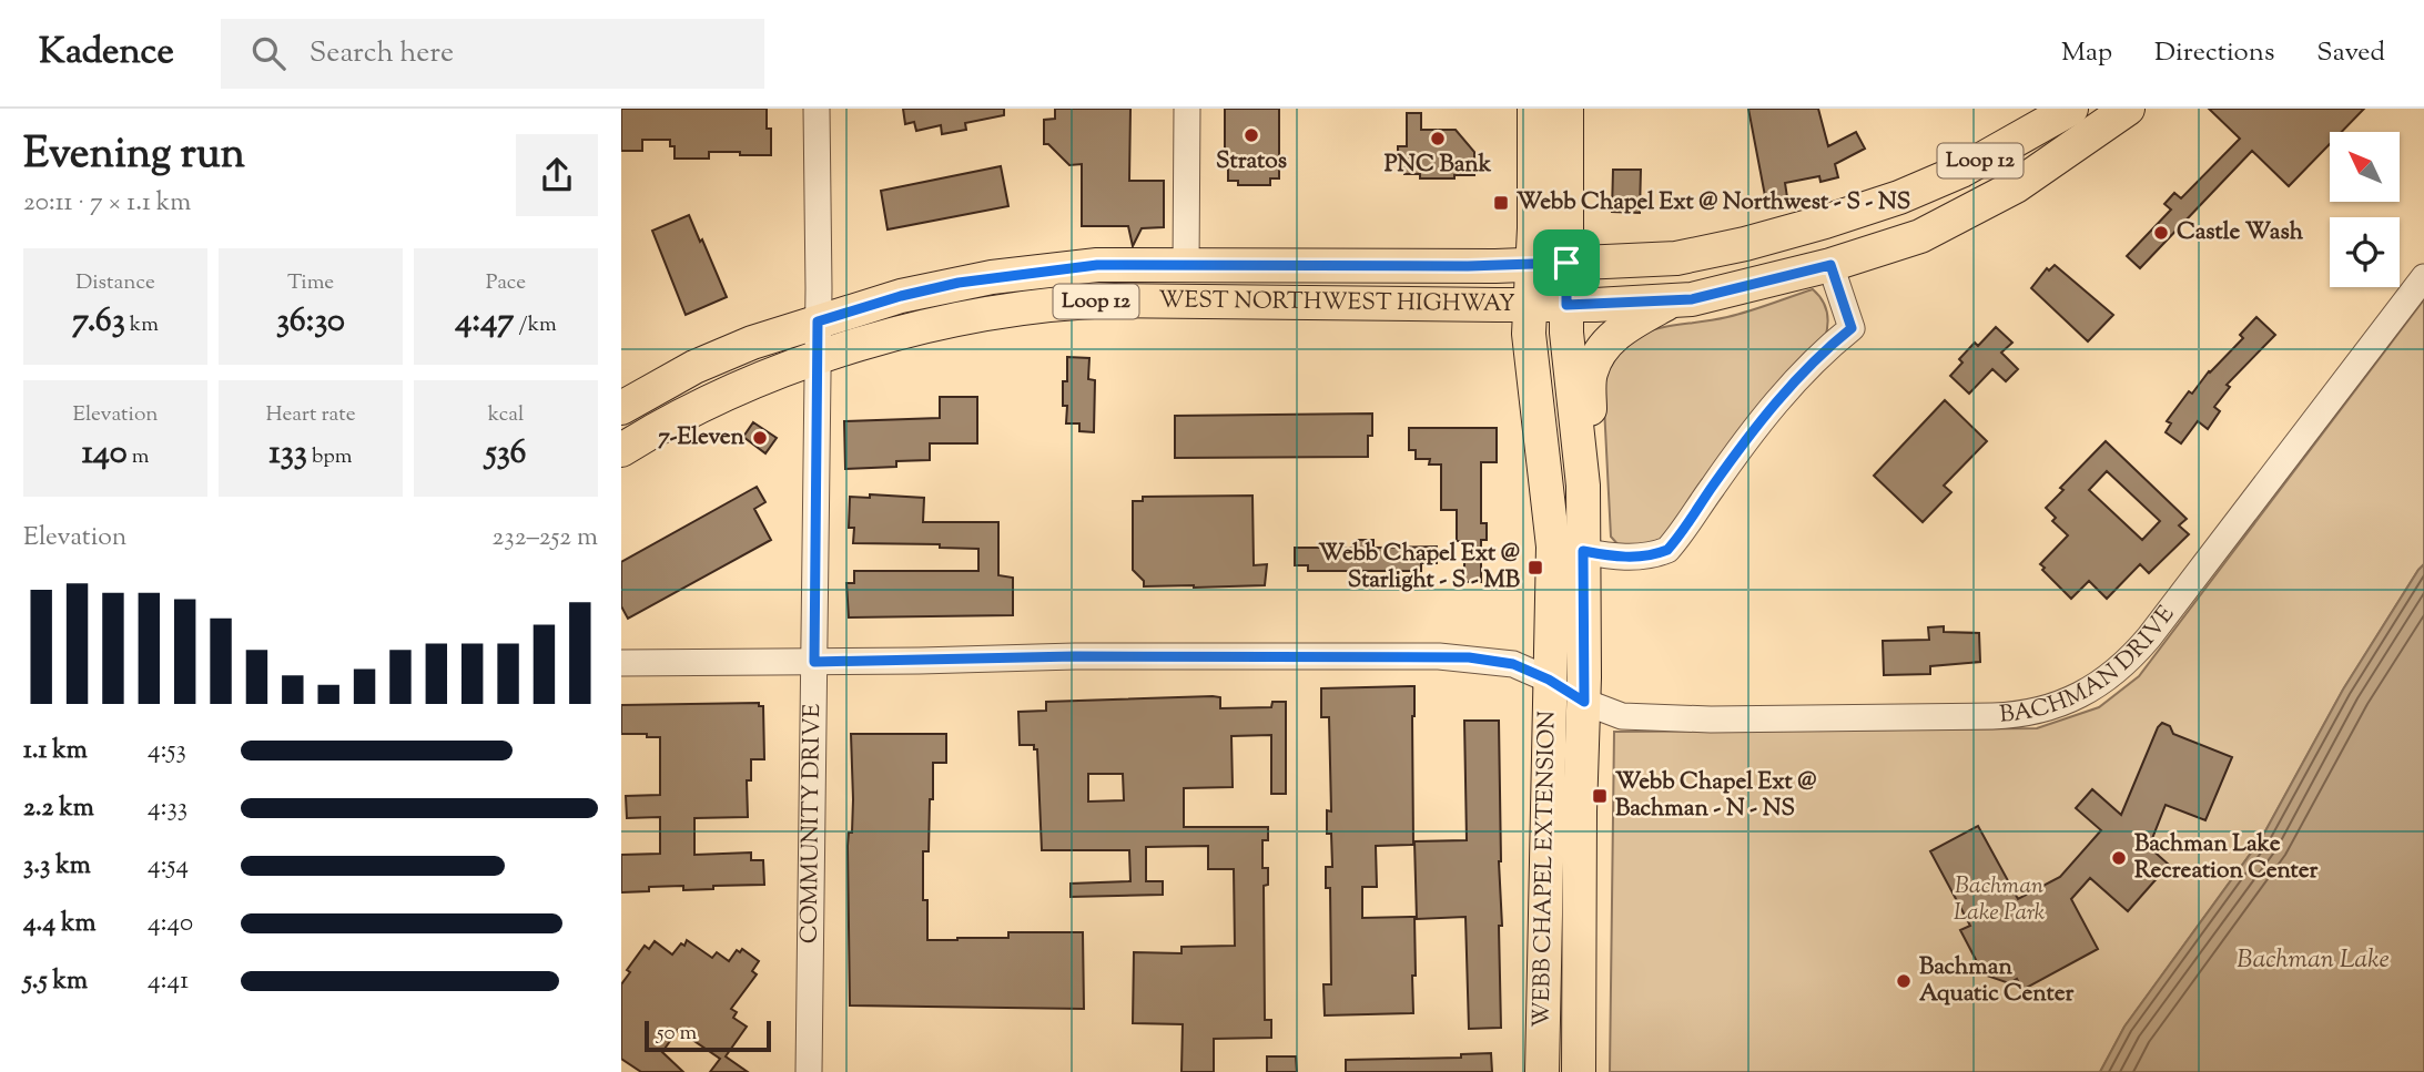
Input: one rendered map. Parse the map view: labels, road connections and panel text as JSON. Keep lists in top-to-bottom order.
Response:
{
  "streets": {
    "main road": ["Loop 12", "WEST NORTHWEST HIGHWAY", "WEBB CHAPEL EXTENSION"],
    "street": ["BACHMAN DRIVE", "COMMUNITY DRIVE"]
  },
  "crossings": [
    ["WEST NORTHWEST HIGHWAY", "COMMUNITY DRIVE"],
    ["WEST NORTHWEST HIGHWAY", "WEBB CHAPEL EXTENSION"],
    ["BACHMAN DRIVE", "WEBB CHAPEL EXTENSION"]
  ],
  "water": ["Bachman Lake"],
  "parks": ["Bachman Lake Park"],
  "places": {
    "other": [
      "Stratos",
      "PNC Bank",
      "Castle Wash",
      "7-Eleven",
      "Bachman Lake Recreation Center",
      "Bachman Aquatic Center"
    ],
    "transit": ["Webb Chapel Ext @ Northwest - S - NS", "Webb Chapel Ext @ Starlight - S - MB", "Webb Chapel Ext @ Bachman - N - NS"]
  },
  "scale_bar": "50 m",
  "north": "top left",
  "page": {
    "header": "Kadence",
    "search": "Search here",
    "nav": ["Map", "Directions", "Saved"],
    "heading": ["Evening run", "20:11 · 7 × 1.1 km"],
    "stats": [
      ["Distance", "7.63 km"],
      ["Time", "36:30"],
      ["Pace", "4:47 /km"],
      ["Elevation", "140 m"],
      ["Heart rate", "133 bpm"],
      ["kcal", "536"]
    ],
    "chart": ["Elevation", "232–252 m"],
    "list": [
      {
        "name": "1.1 km",
        "note": "4:53"
      },
      {
        "name": "2.2 km",
        "note": "4:33"
      },
      {
        "name": "3.3 km",
        "note": "4:54"
      },
      {
        "name": "4.4 km",
        "note": "4:40"
      },
      {
        "name": "5.5 km",
        "note": "4:41"
      }
    ],
    "scale": "50 m"
  }
}
